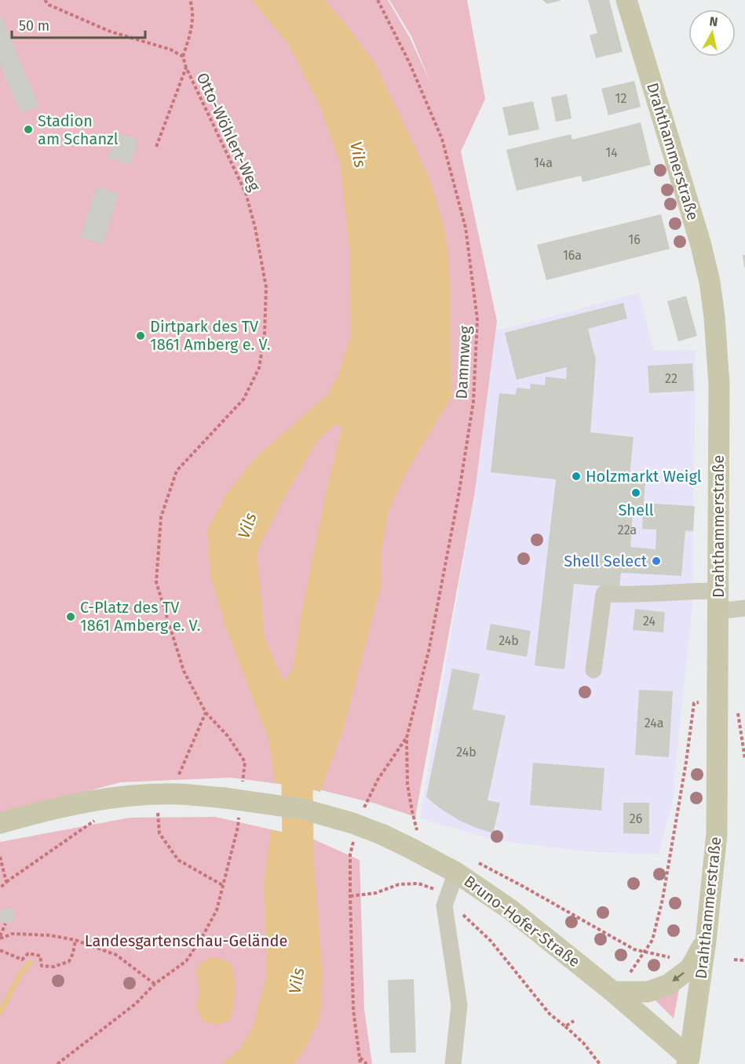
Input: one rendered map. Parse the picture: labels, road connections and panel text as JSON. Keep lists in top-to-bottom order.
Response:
{
  "streets": {
    "main road": ["Drahthammerstraße", "Bruno-Hofer-Straße"],
    "path": ["Otto-Wöhlert-Weg", "Dammweg"]
  },
  "crossings": [
    ["Drahthammerstraße", "Bruno-Hofer-Straße"]
  ],
  "water": ["Vils"],
  "parks": ["Landesgartenschau-Gelände"],
  "places": [
    "Stadion am Schanzl",
    "Dirtpark des TV 1861 Amberg e. V.",
    "Holzmarkt Weigl",
    "Shell",
    "Shell Select",
    "C-Platz des TV 1861 Amberg e. V."
  ],
  "house_numbers": [
    "12",
    "14",
    "14a",
    "16",
    "16a",
    "22",
    "22a",
    "24",
    "24b",
    "24a",
    "24b",
    "26"
  ],
  "scale_bar": "50 m",
  "north": "top"
}
